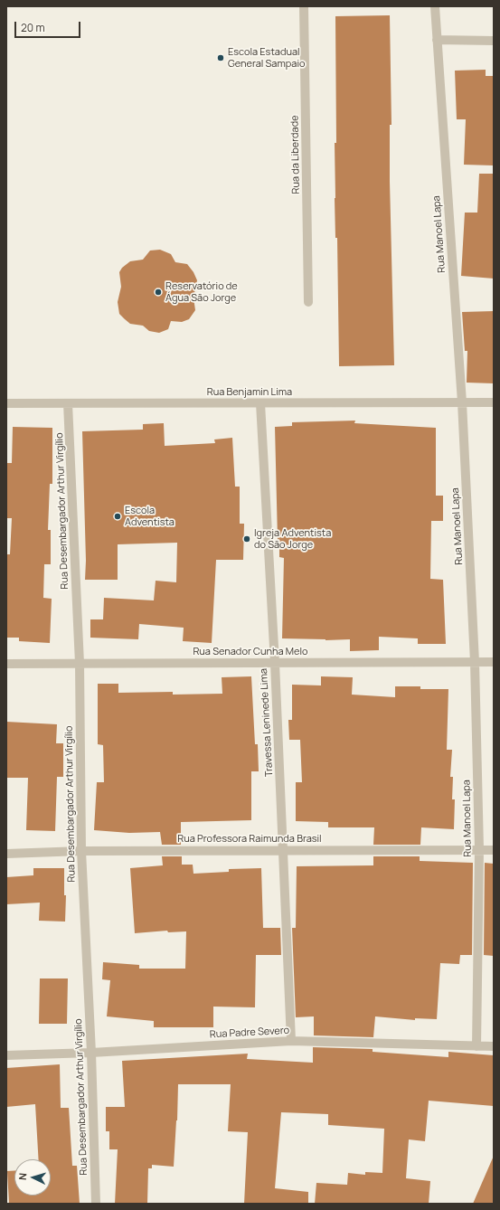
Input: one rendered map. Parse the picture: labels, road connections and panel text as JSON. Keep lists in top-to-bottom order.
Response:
{
  "streets": {
    "street": [
      "Rua da Liberdade",
      "Rua Manoel Lapa",
      "Rua Benjamin Lima",
      "Rua Desembargador Arthur Virgílio",
      "Rua Senador Cunha Melo",
      "Travessa Leninede Lima",
      "Rua Professora Raimunda Brasil",
      "Rua Padre Severo"
    ]
  },
  "crossings": [
    ["Rua Manoel Lapa", "Rua Benjamin Lima"],
    ["Rua Manoel Lapa", "Rua Senador Cunha Melo"],
    ["Rua Manoel Lapa", "Rua Professora Raimunda Brasil"],
    ["Rua Manoel Lapa", "Rua Padre Severo"],
    ["Rua Benjamin Lima", "Rua Desembargador Arthur Virgílio"],
    ["Rua Benjamin Lima", "Travessa Leninede Lima"],
    ["Rua Desembargador Arthur Virgílio", "Rua Senador Cunha Melo"],
    ["Rua Desembargador Arthur Virgílio", "Rua Professora Raimunda Brasil"],
    ["Rua Desembargador Arthur Virgílio", "Rua Padre Severo"],
    ["Rua Senador Cunha Melo", "Travessa Leninede Lima"],
    ["Travessa Leninede Lima", "Rua Professora Raimunda Brasil"],
    ["Travessa Leninede Lima", "Rua Padre Severo"]
  ],
  "places": [
    "Escola Estadual General Sampaio",
    "Reservatório de Água São Jorge",
    "Escola Adventista",
    "Igreja Adventista do São Jorge"
  ],
  "scale_bar": "20 m",
  "north": "left"
}
